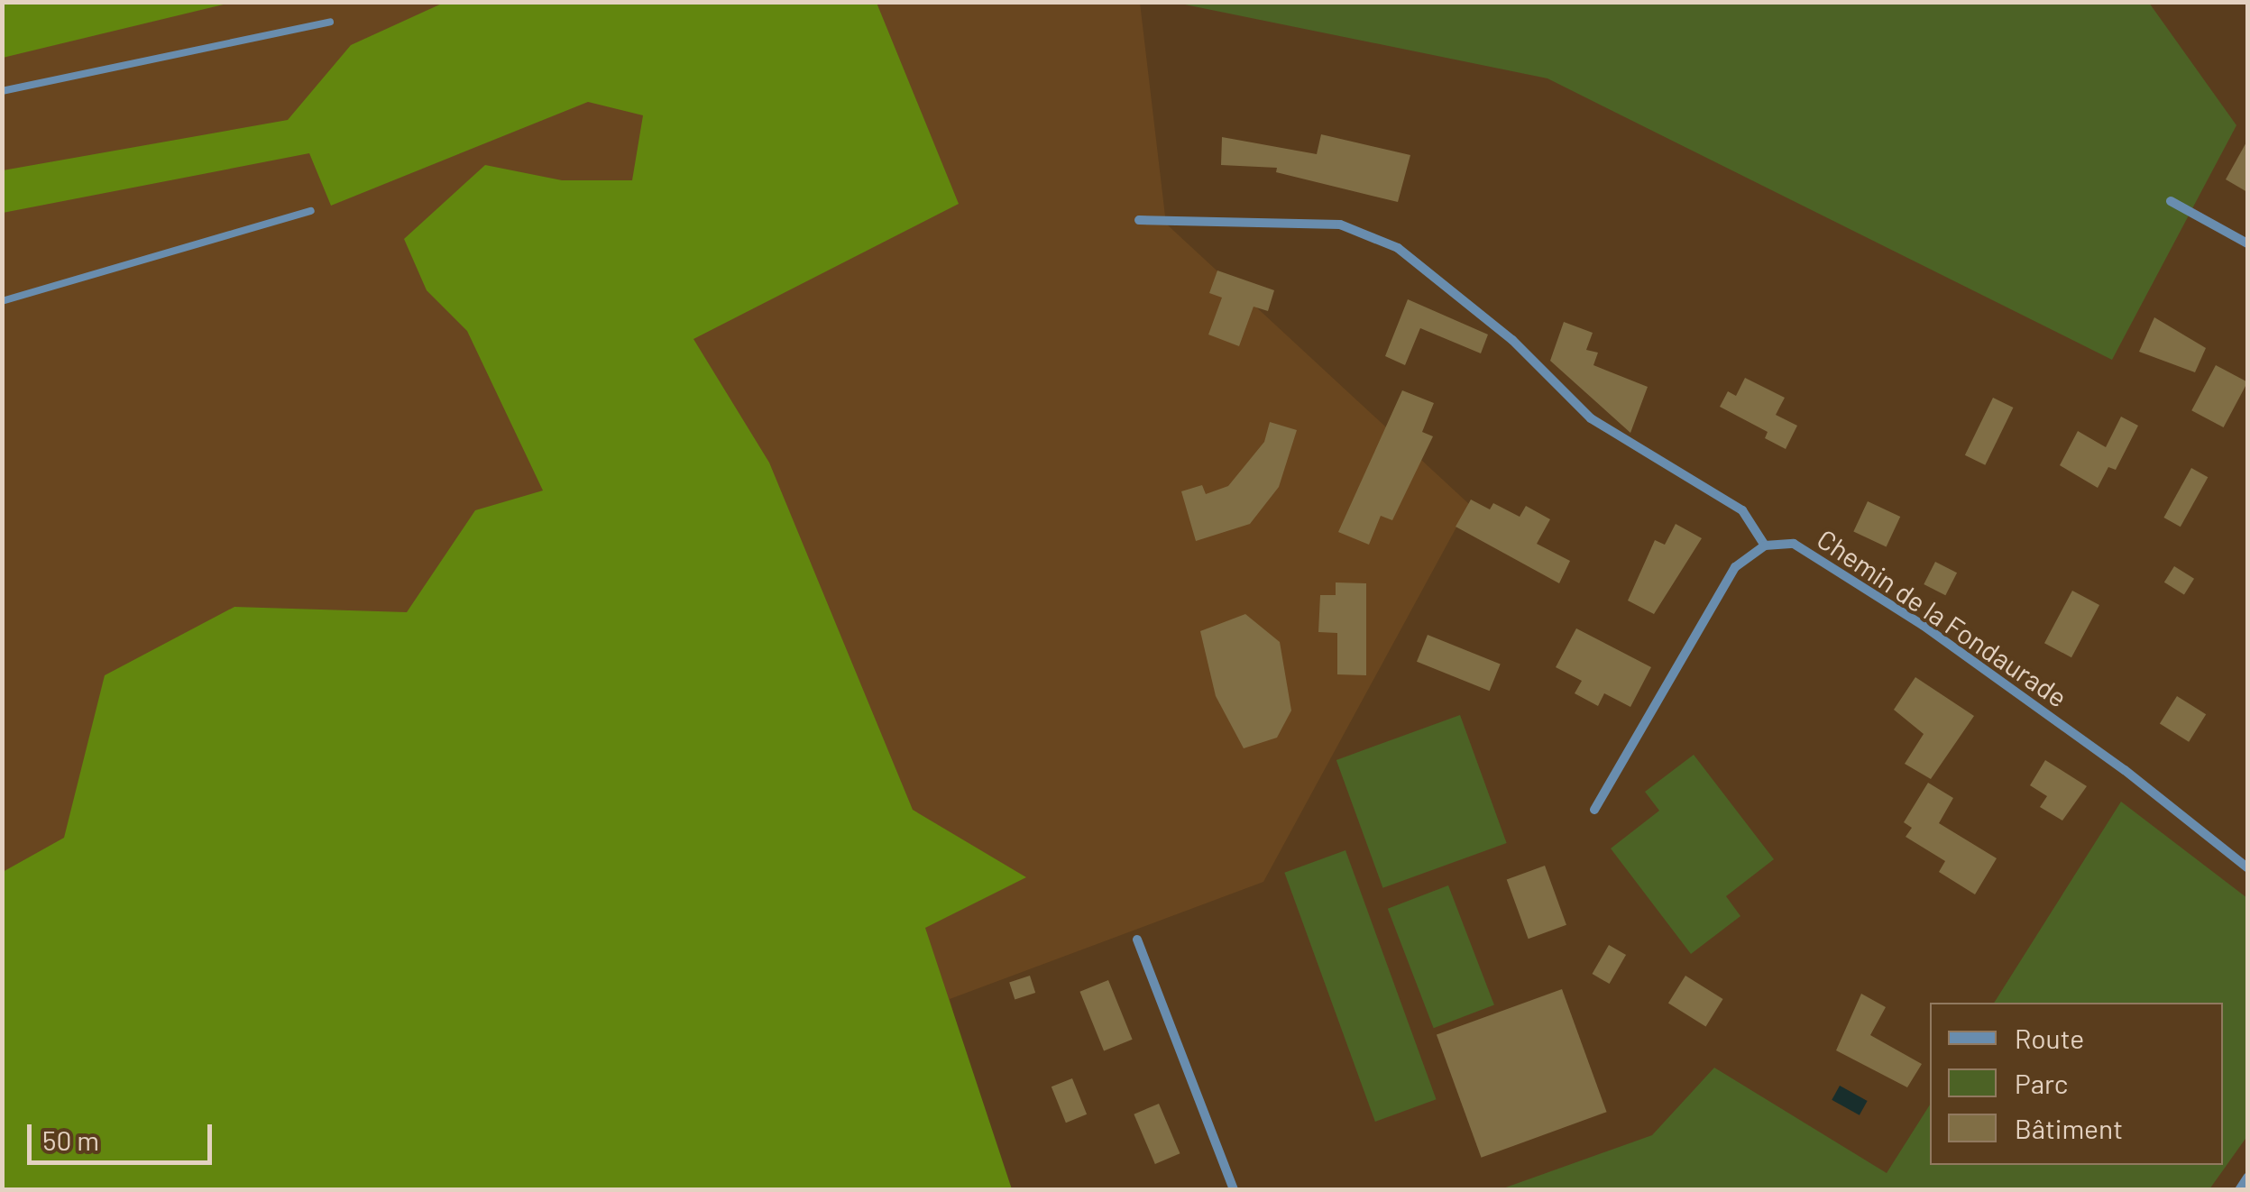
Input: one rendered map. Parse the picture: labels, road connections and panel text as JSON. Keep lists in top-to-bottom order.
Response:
{
  "streets": {
    "street": ["Chemin de la Fondaurade"]
  },
  "legend": ["Route", "Parc", "Bâtiment"],
  "scale_bar": "50 m"
}
